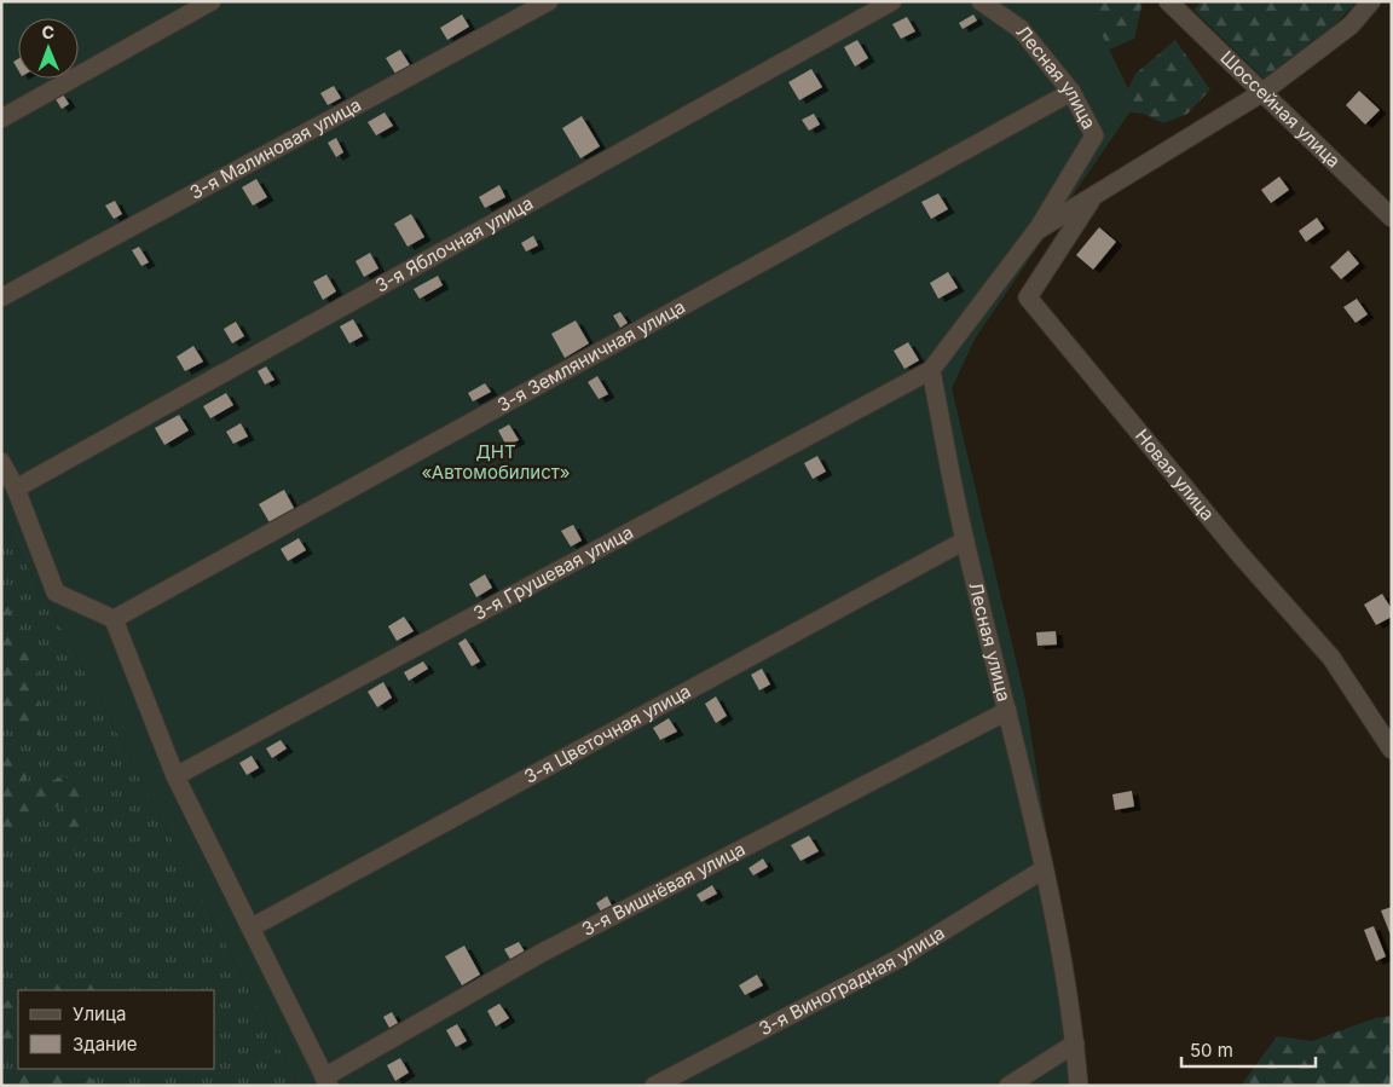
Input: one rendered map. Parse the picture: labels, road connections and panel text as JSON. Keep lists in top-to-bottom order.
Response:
{
  "streets": {
    "street": [
      "Лесная улица",
      "Шоссейная улица",
      "3-я Малиновая улица",
      "3-я Яблочная улица",
      "3-я Земляничная улица",
      "Новая улица",
      "3-я Грушевая улица",
      "3-я Цветочная улица",
      "3-я Вишнёвая улица",
      "3-я Виноградная улица"
    ]
  },
  "crossings": [
    ["Лесная улица", "Шоссейная улица"],
    ["Лесная улица", "3-я Земляничная улица"],
    ["Лесная улица", "Новая улица"],
    ["Лесная улица", "3-я Грушевая улица"],
    ["Лесная улица", "3-я Цветочная улица"],
    ["Лесная улица", "3-я Вишнёвая улица"],
    ["Лесная улица", "3-я Виноградная улица"]
  ],
  "parks": ["ДНТ «Автомобилист»"],
  "legend": ["Улица", "Здание"],
  "scale_bar": "50 m",
  "north": "top"
}
